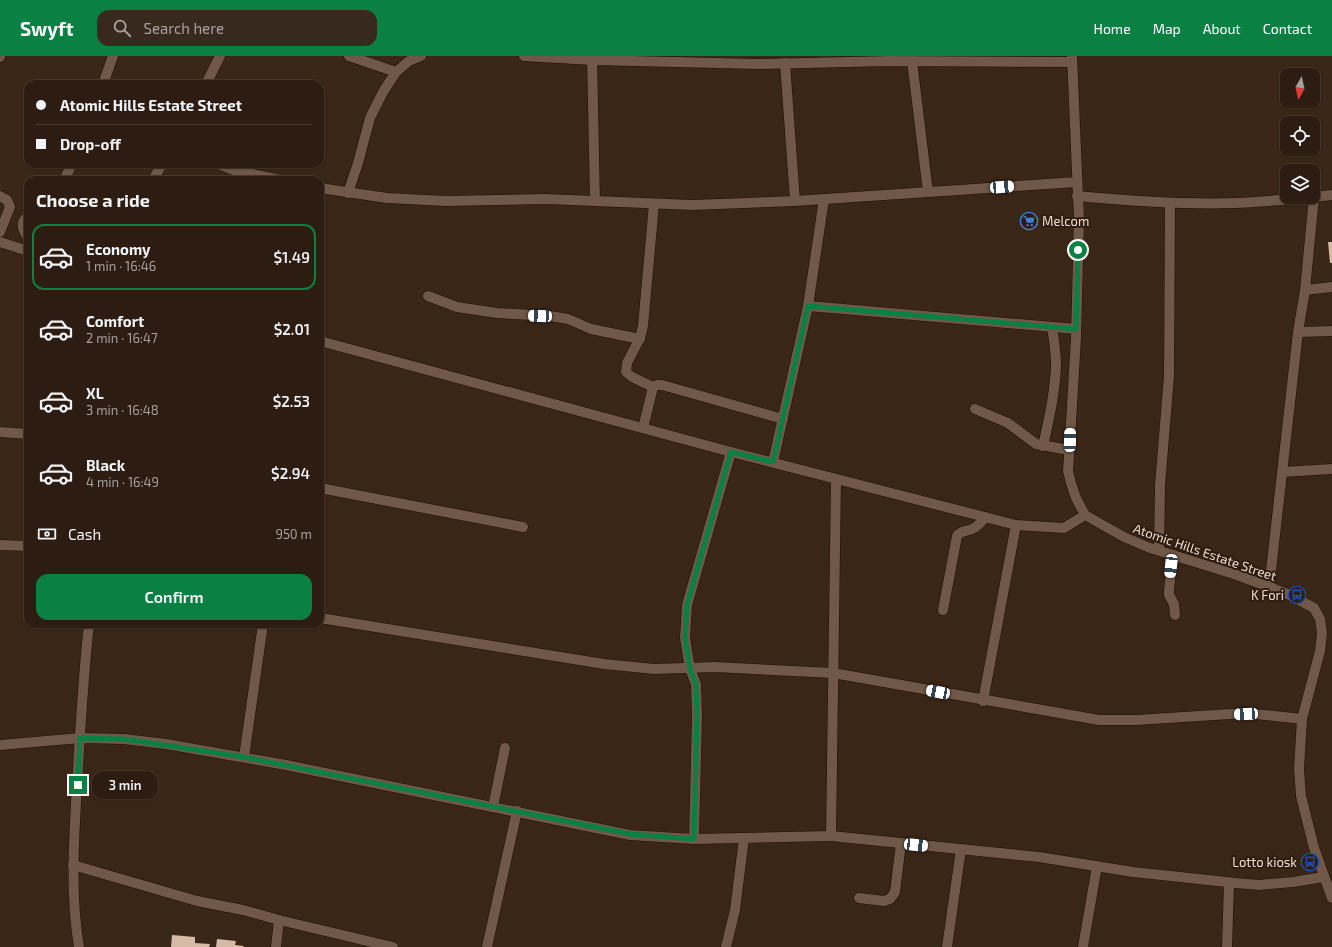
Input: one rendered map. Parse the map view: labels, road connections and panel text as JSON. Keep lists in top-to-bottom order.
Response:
{
  "streets": {
    "street": ["Atomic Hills Estate Street"]
  },
  "places": {
    "supermarket": ["Melcom"],
    "bus stop": ["K Fori", "Lotto kiosk"]
  },
  "north": "bottom",
  "page": {
    "header": "Swyft",
    "search": "Search here",
    "nav": [
      "Home",
      "Map",
      "About",
      "Contact"
    ],
    "banner": ["Atomic Hills Estate Street", "Drop-off"],
    "heading": "Choose a ride",
    "list": [
      {
        "name": "Economy",
        "note": "1 min · 16:46",
        "value": "$1.49"
      },
      {
        "name": "Comfort",
        "note": "2 min · 16:47",
        "value": "$2.01"
      },
      {
        "name": "XL",
        "note": "3 min · 16:48",
        "value": "$2.53"
      },
      {
        "name": "Black",
        "note": "4 min · 16:49",
        "value": "$2.94"
      }
    ],
    "pay": ["Cash", "950 m"],
    "buttons": "Confirm",
    "bubble": "3 min"
  }
}
